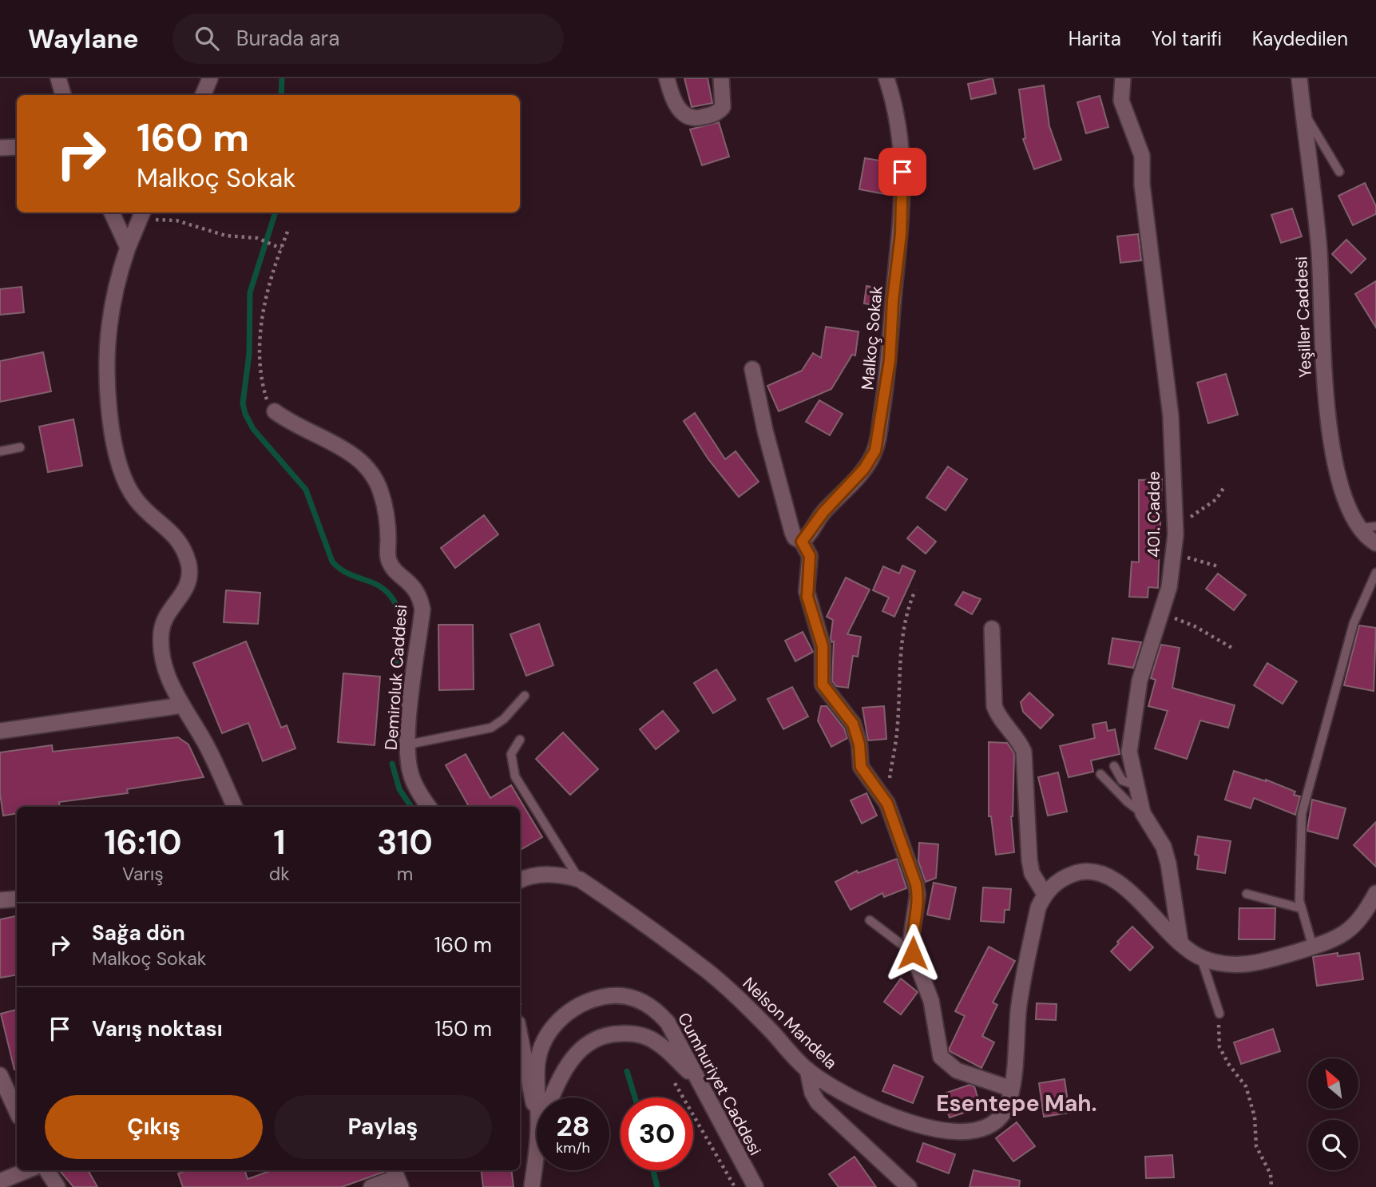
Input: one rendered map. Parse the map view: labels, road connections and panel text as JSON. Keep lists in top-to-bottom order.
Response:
{
  "streets": {
    "street": [
      "Yeşiller Caddesi",
      "Malkoç Sokak",
      "401. Cadde",
      "Demiroluk Caddesi",
      "Nelson Mandela",
      "Cumhuriyet Caddesi"
    ]
  },
  "districts": ["Esentepe Mah."],
  "north": "top left",
  "page": {
    "header": "Waylane",
    "search": "Burada ara",
    "nav": ["Harita", "Yol tarifi", "Kaydedilen"],
    "turn": ["160 m", "Malkoç Sokak"],
    "eta": [
      "16:10",
      "Varış",
      "1",
      "dk",
      "310",
      "m"
    ],
    "list": [
      {
        "name": "Sağa dön",
        "note": "Malkoç Sokak",
        "value": "160 m"
      },
      {
        "name": "Varış noktası",
        "value": "150 m"
      }
    ],
    "buttons": ["Çıkış", "Paylaş"],
    "speed": "28 km/h",
    "limit": "30"
  }
}
